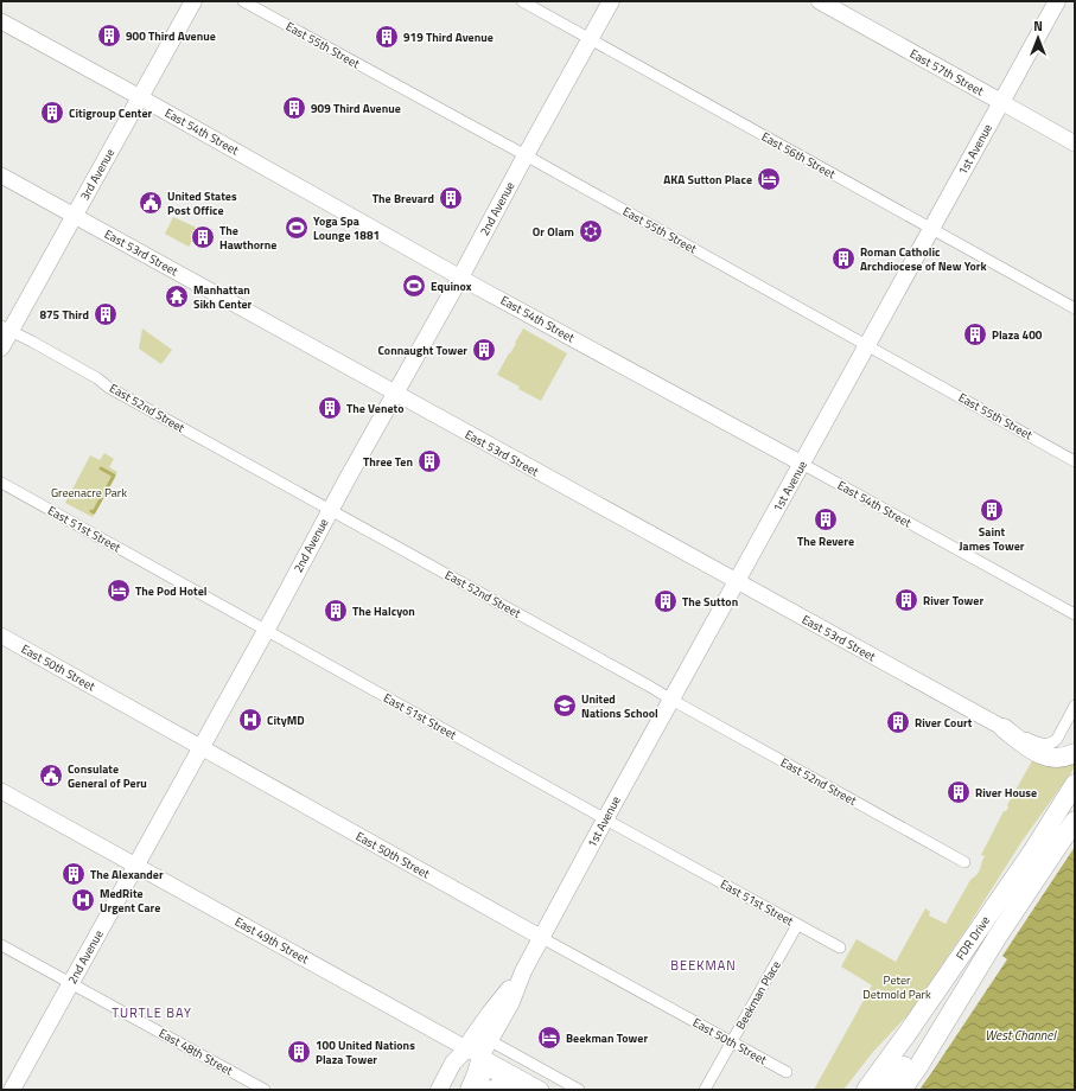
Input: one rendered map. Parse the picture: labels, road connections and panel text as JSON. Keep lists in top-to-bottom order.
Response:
{
  "streets": {
    "highway": ["FDR Drive"],
    "main road": [
      "East 57th Street",
      "East 54th Street",
      "1st Avenue",
      "3rd Avenue",
      "2nd Avenue",
      "East 53rd Street",
      "East 50th Street",
      "East 49th Street"
    ],
    "street": [
      "East 55th Street",
      "East 56th Street",
      "East 52nd Street",
      "East 51st Street",
      "Beekman Place",
      "East 48th Street"
    ]
  },
  "crossings": [
    ["East 55th Street", "1st Avenue"],
    ["East 55th Street", "2nd Avenue"],
    ["East 57th Street", "1st Avenue"],
    ["East 54th Street", "1st Avenue"],
    ["East 54th Street", "3rd Avenue"],
    ["East 54th Street", "2nd Avenue"],
    ["1st Avenue", "East 56th Street"],
    ["1st Avenue", "East 53rd Street"],
    ["1st Avenue", "East 52nd Street"],
    ["1st Avenue", "East 51st Street"],
    ["1st Avenue", "East 50th Street"],
    ["1st Avenue", "East 49th Street"],
    ["East 56th Street", "2nd Avenue"],
    ["3rd Avenue", "East 53rd Street"],
    ["3rd Avenue", "East 52nd Street"],
    ["2nd Avenue", "East 53rd Street"],
    ["2nd Avenue", "East 52nd Street"],
    ["2nd Avenue", "East 51st Street"],
    ["2nd Avenue", "East 50th Street"],
    ["2nd Avenue", "East 49th Street"],
    ["2nd Avenue", "East 48th Street"],
    ["East 51st Street", "Beekman Place"],
    ["East 50th Street", "Beekman Place"]
  ],
  "districts": ["BEEKMAN", "TURTLE BAY"],
  "water": ["West Channel"],
  "parks": ["Greenacre Park", "Peter Detmold Park"],
  "places": {
    "building": [
      "900 Third Avenue",
      "919 Third Avenue",
      "909 Third Avenue",
      "Citigroup Center",
      "The Brevard",
      "The Hawthorne",
      "Roman Catholic Archdiocese of New York",
      "875 Third",
      "Plaza 400",
      "Connaught Tower",
      "The Veneto",
      "Three Ten",
      "Saint James Tower",
      "The Revere",
      "River Tower",
      "The Sutton",
      "The Halcyon",
      "River Court",
      "River House",
      "The Alexander",
      "100 United Nations Plaza Tower"
    ],
    "hotel": ["AKA Sutton Place", "The Pod Hotel", "Beekman Tower"],
    "public building": ["United States Post Office", "Consulate General of Peru"],
    "sports": ["Yoga Spa Lounge 1881", "Equinox"],
    "synagogue": ["Or Olam"],
    "temple": ["Manhattan Sikh Center"],
    "school or university": ["United Nations School"],
    "hospital": ["CityMD", "MedRite Urgent Care"]
  },
  "north": "top"
}
